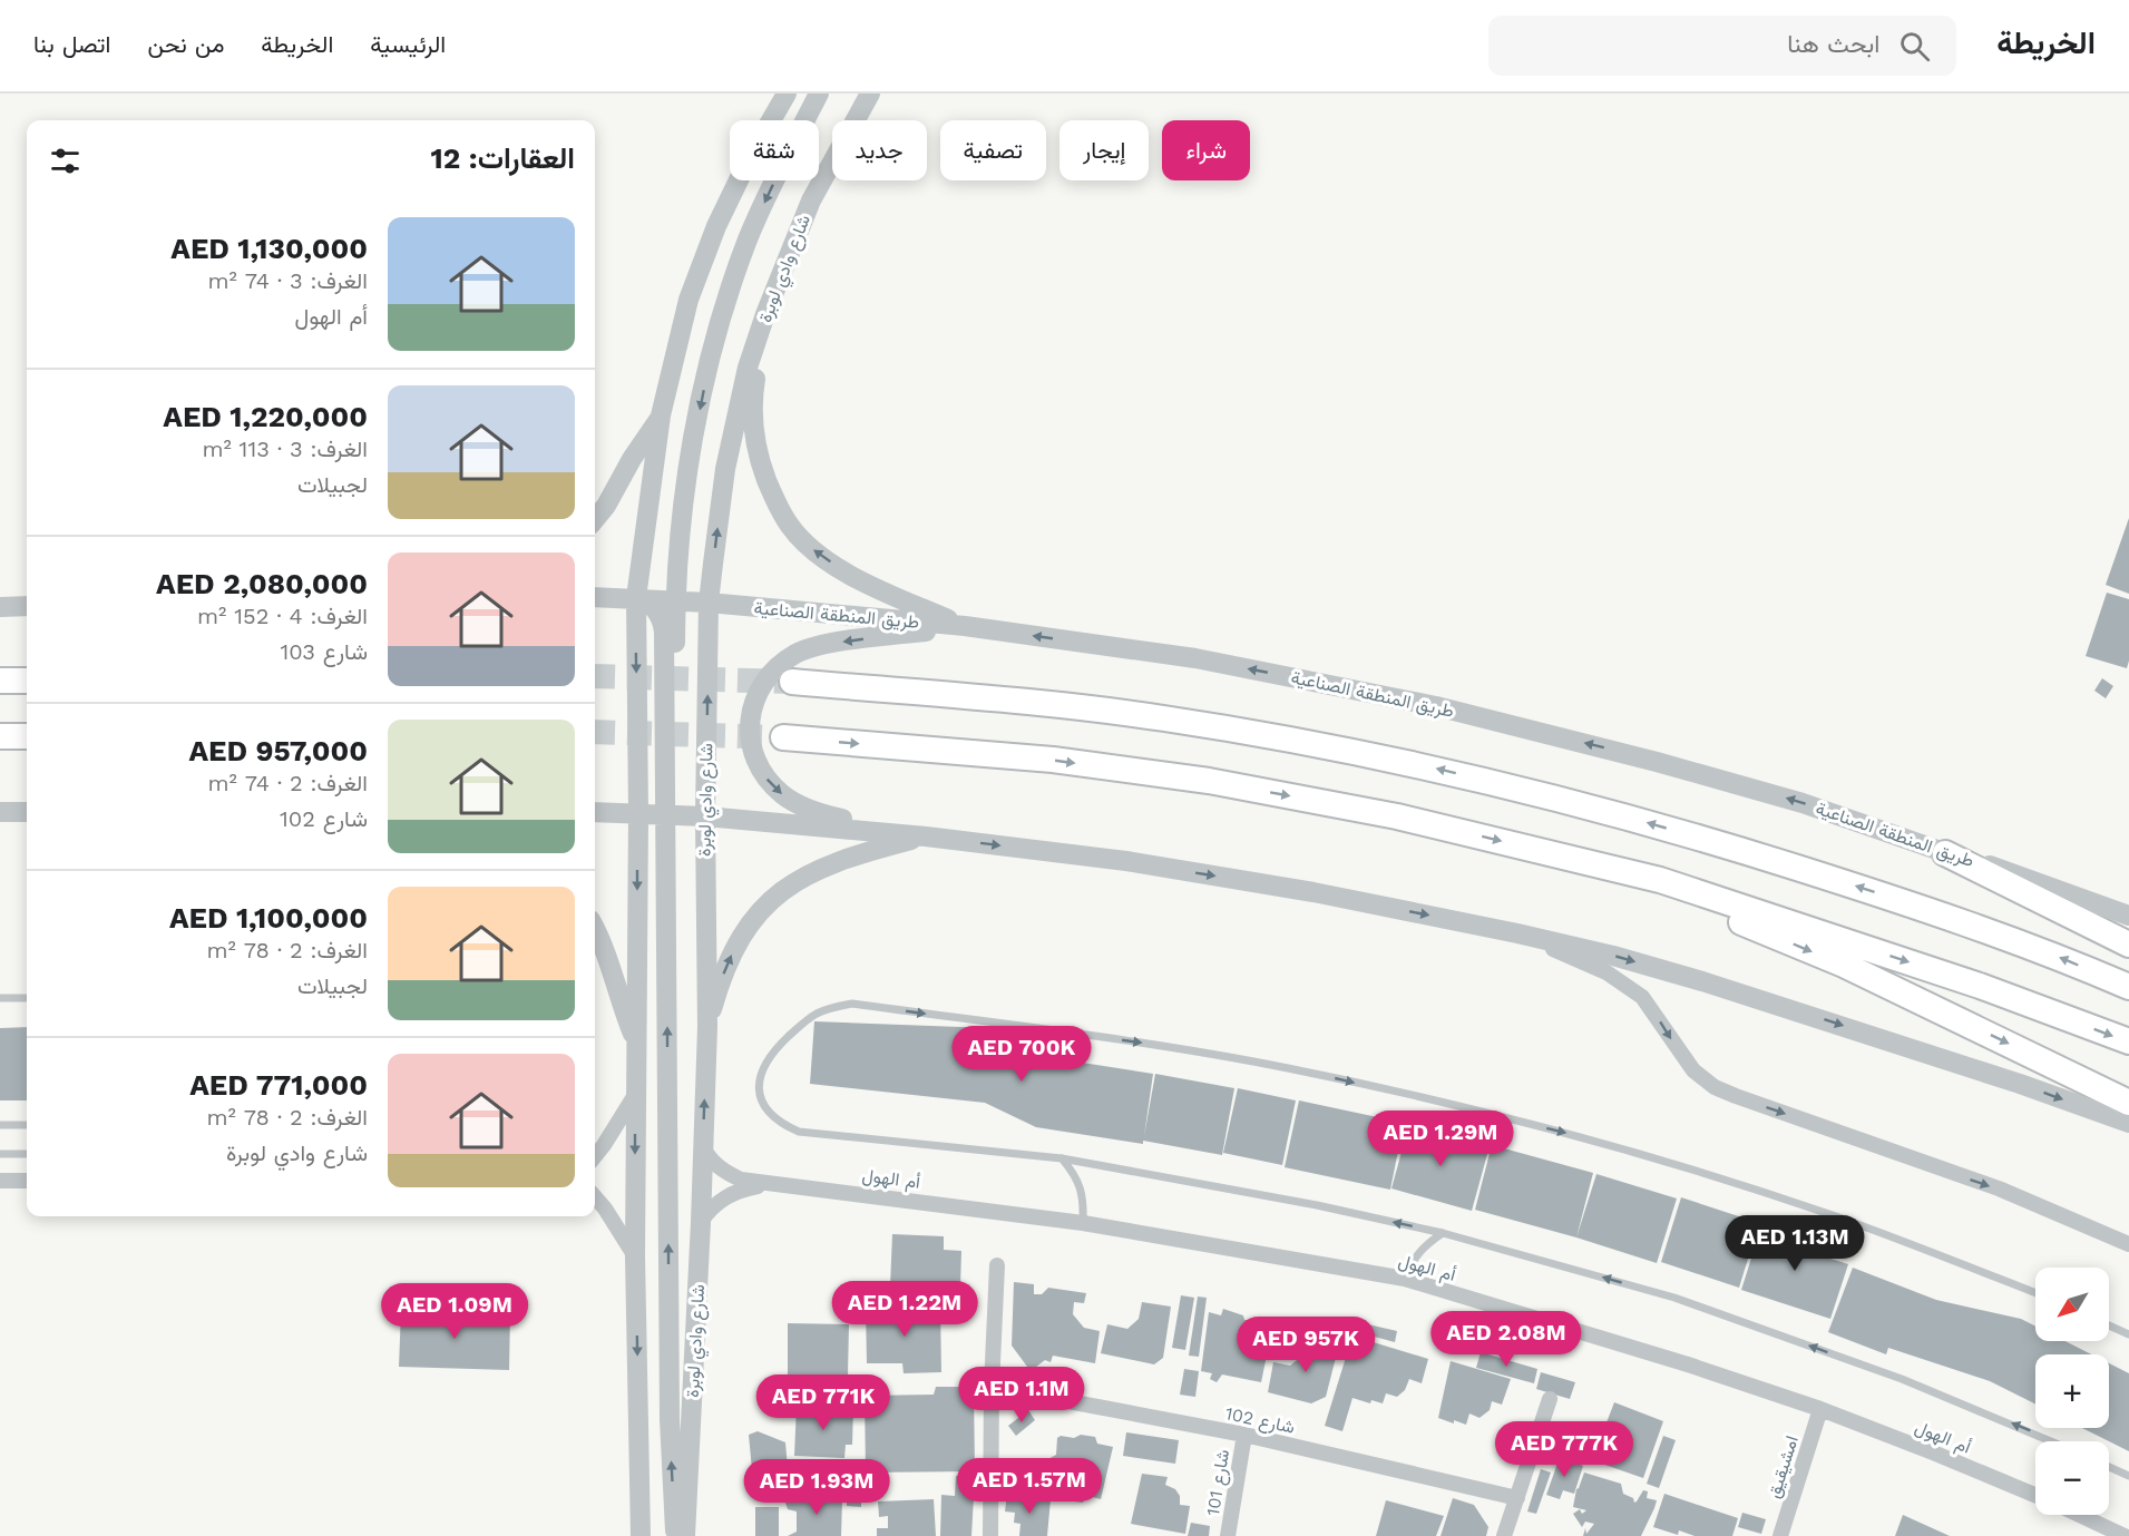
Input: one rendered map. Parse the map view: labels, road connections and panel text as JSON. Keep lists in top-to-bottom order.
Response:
{
  "streets": {
    "street": [
      "شارع وادي لوبرة",
      "طريق المنطقة الصناعية",
      "أم الهول",
      "شارع 102",
      "امشيقيق",
      "شارع 101"
    ]
  },
  "crossings": [
    ["شارع وادي لوبرة", "طريق المنطقة الصناعية"],
    ["شارع وادي لوبرة", "أم الهول"],
    ["أم الهول", "امشيقيق"],
    ["شارع 102", "شارع 101"]
  ],
  "one_way": ["طريق المنطقة الصناعية"],
  "north": "bottom left",
  "page": {
    "header": "الخريطة",
    "search": "ابحث هنا",
    "nav": [
      "الرئيسية",
      "الخريطة",
      "من نحن",
      "اتصل بنا"
    ],
    "chip": [
      "شراء",
      "إيجار",
      "تصفية",
      "جديد",
      "شقة"
    ],
    "heading": "العقارات: 12",
    "list": [
      {
        "name": "AED 1,130,000",
        "note": "الغرف: 3 · 74 m² · أم الهول"
      },
      {
        "name": "AED 1,220,000",
        "note": "الغرف: 3 · 113 m² · لجبيلات"
      },
      {
        "name": "AED 2,080,000",
        "note": "الغرف: 4 · 152 m² · شارع 103"
      },
      {
        "name": "AED 957,000",
        "note": "الغرف: 2 · 74 m² · شارع 102"
      },
      {
        "name": "AED 1,100,000",
        "note": "الغرف: 2 · 78 m² · لجبيلات"
      },
      {
        "name": "AED 771,000",
        "note": "الغرف: 2 · 78 m² · شارع وادي لوبرة"
      }
    ],
    "price": [
      "AED 700K",
      "AED 1.29M",
      "AED 1.13M",
      "AED 1.22M",
      "AED 1.09M",
      "AED 2.08M",
      "AED 957K",
      "AED 1.1M",
      "AED 771K",
      "AED 777K",
      "AED 1.57M",
      "AED 1.93M"
    ],
    "map_buttons": ["+", "−"]
  }
}
